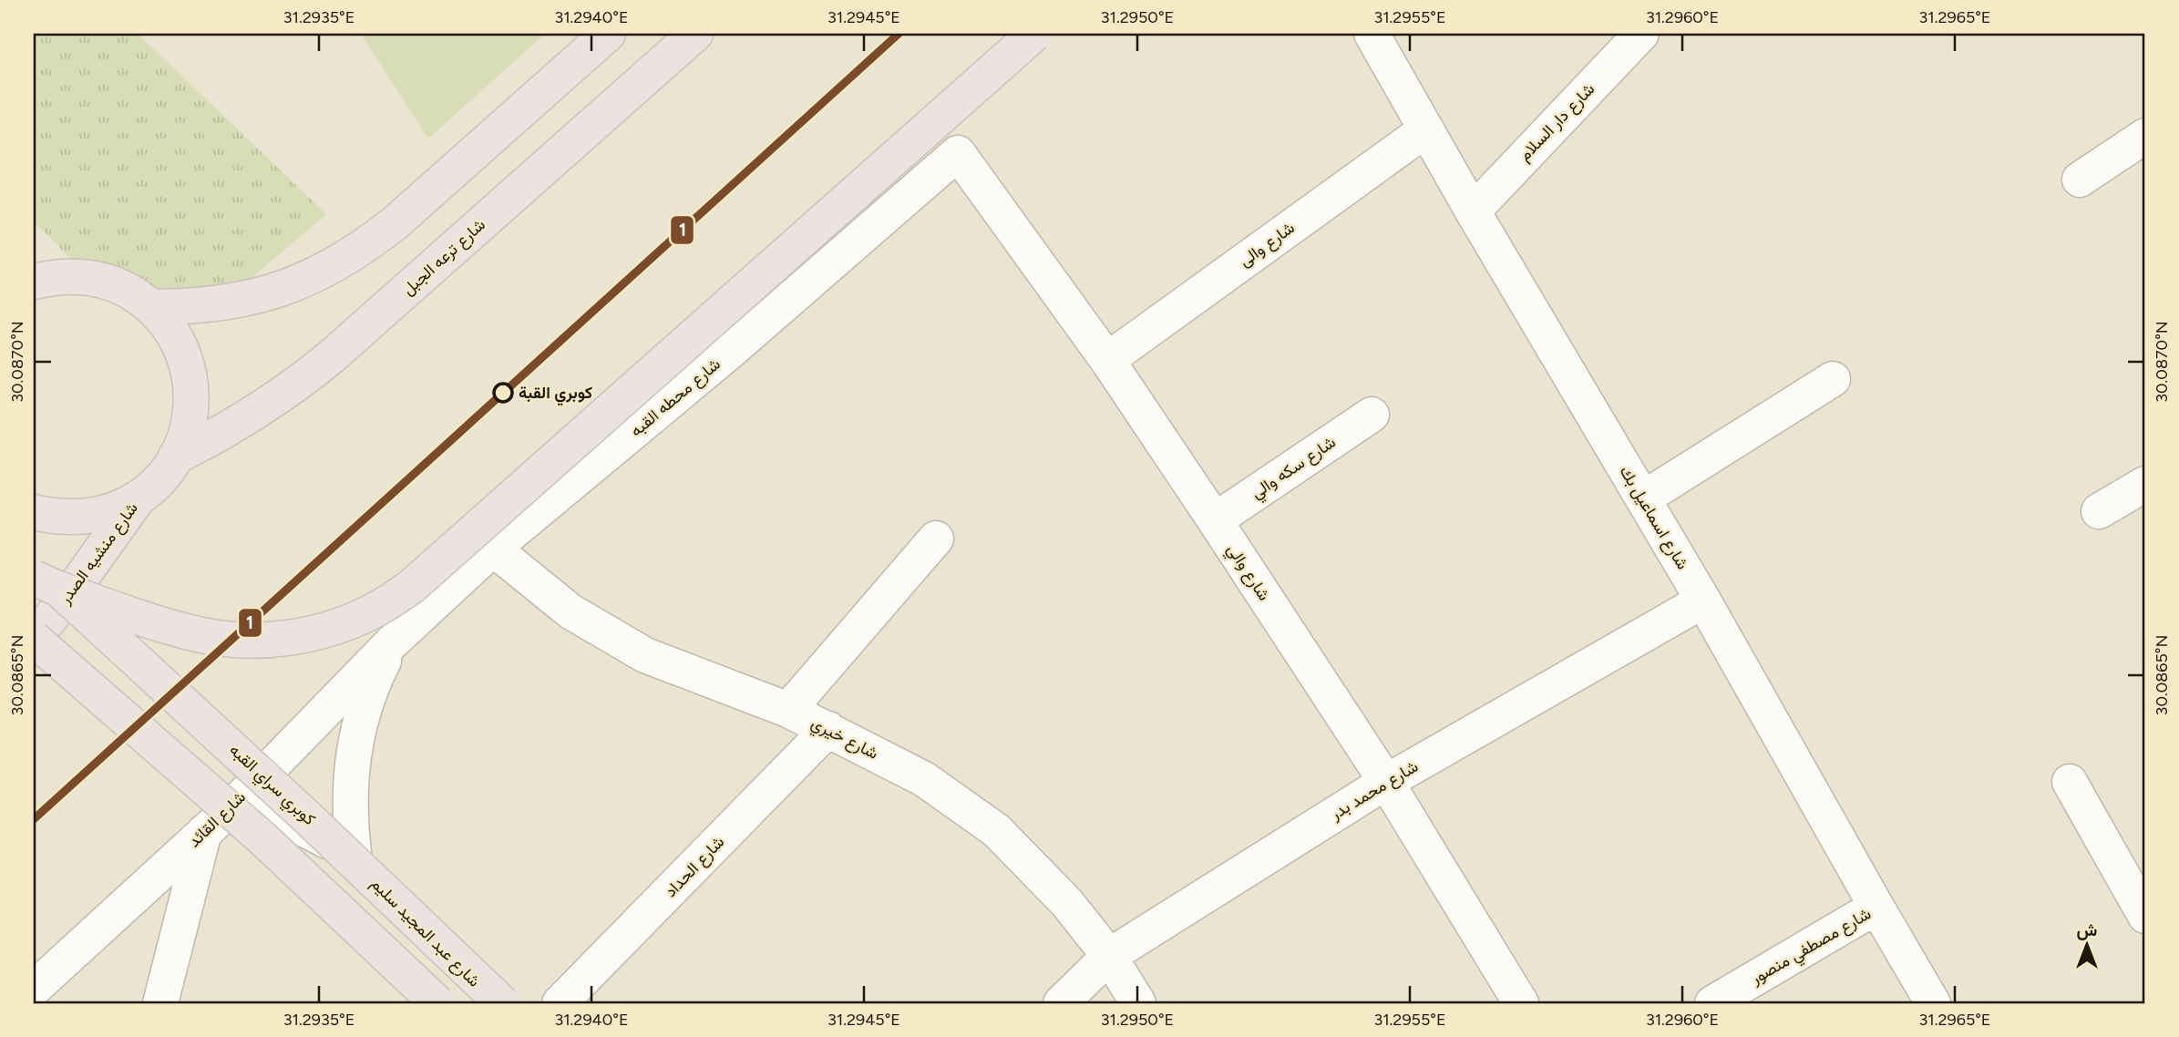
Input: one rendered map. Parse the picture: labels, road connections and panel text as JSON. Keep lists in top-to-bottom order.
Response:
{
  "streets": {
    "main road": ["شارع ترعه الجبل", "شارع منشيه الصدر", "كوبري سراي القبه"],
    "street": [
      "شارع دار السلام",
      "شارع والى",
      "شارع محطه القبه",
      "شارع سكه والي",
      "شارع اسماعيل بك",
      "شارع والي",
      "شارع خيري",
      "شارع محمد بدر",
      "شارع القائد",
      "شارع الحداد",
      "شارع عبد المجيد سليم",
      "شارع مصطفي منصور"
    ]
  },
  "crossings": [
    ["شارع دار السلام", "شارع اسماعيل بك"],
    ["شارع والى", "شارع اسماعيل بك"],
    ["شارع والى", "شارع والي"],
    ["شارع محطه القبه", "شارع والي"],
    ["شارع محطه القبه", "شارع خيري"],
    ["شارع محطه القبه", "شارع القائد"],
    ["شارع سكه والي", "شارع والي"],
    ["شارع اسماعيل بك", "شارع محمد بدر"],
    ["شارع اسماعيل بك", "شارع مصطفي منصور"],
    ["شارع والي", "شارع محمد بدر"],
    ["شارع خيري", "شارع محمد بدر"],
    ["شارع خيري", "شارع الحداد"],
    ["شارع القائد", "شارع عبد المجيد سليم"]
  ],
  "places": ["كوبري القبة"],
  "lines": ["transit line 1"],
  "north": "top",
  "coordinates": [
    "31.2935°E",
    "31.2940°E",
    "31.2945°E",
    "31.2950°E",
    "31.2955°E",
    "31.2960°E",
    "31.2965°E",
    "30.0870°N",
    "30.0865°N"
  ]
}
